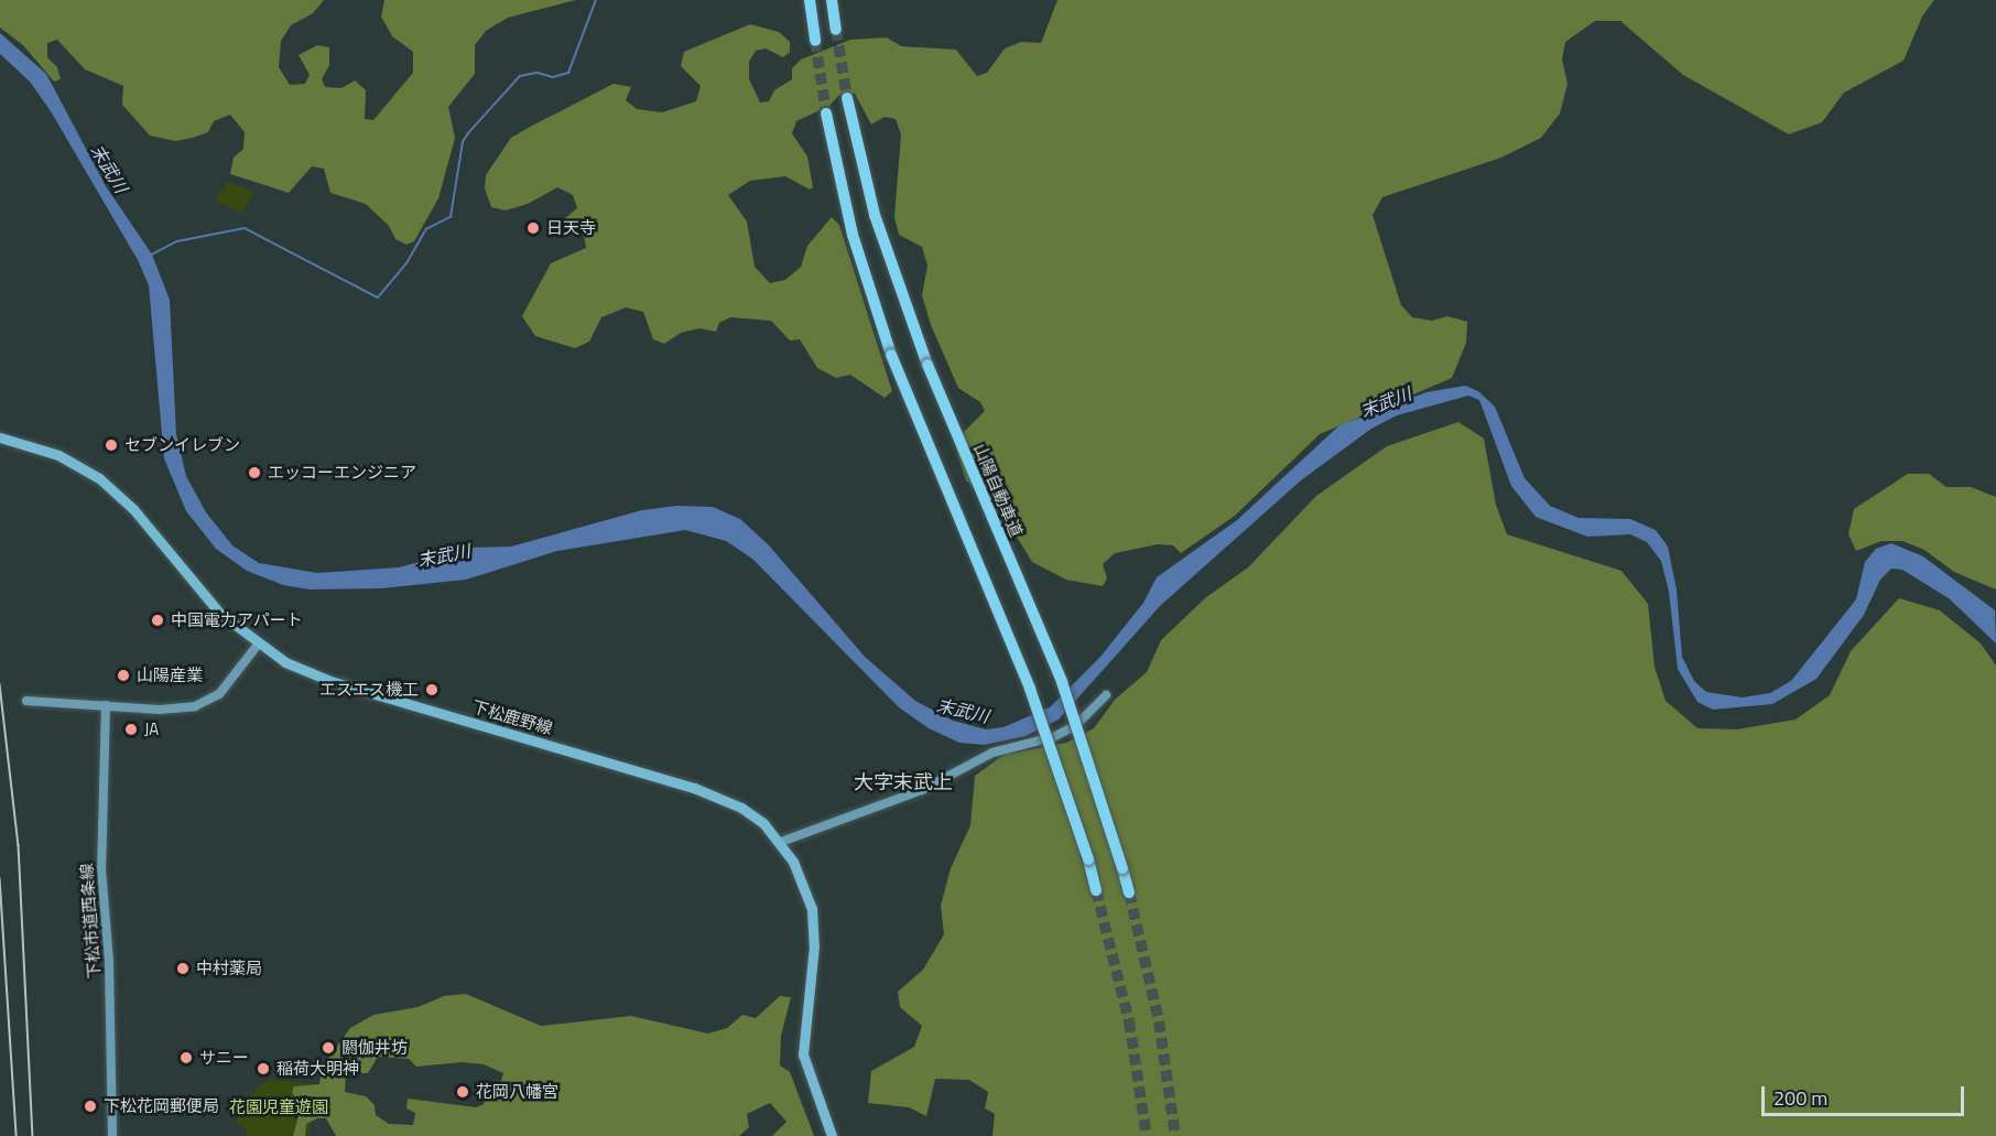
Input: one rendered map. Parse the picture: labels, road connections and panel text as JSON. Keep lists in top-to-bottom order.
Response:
{
  "streets": {
    "highway": ["山陽自動車道"],
    "main road": ["下松鹿野線"],
    "street": ["下松市道西条線"]
  },
  "districts": ["大字末武上"],
  "water": ["末武川"],
  "parks": ["花園児童遊園"],
  "places": [
    "日天寺",
    "セブンイレブン",
    "エッコーエンジニア",
    "中国電力アパート",
    "山陽産業",
    "エスエス機工",
    "JA",
    "中村薬局",
    "閼伽井坊",
    "サニー",
    "稲荷大明神",
    "花岡八幡宮",
    "下松花岡郵便局"
  ],
  "scale_bar": "200 m"
}
